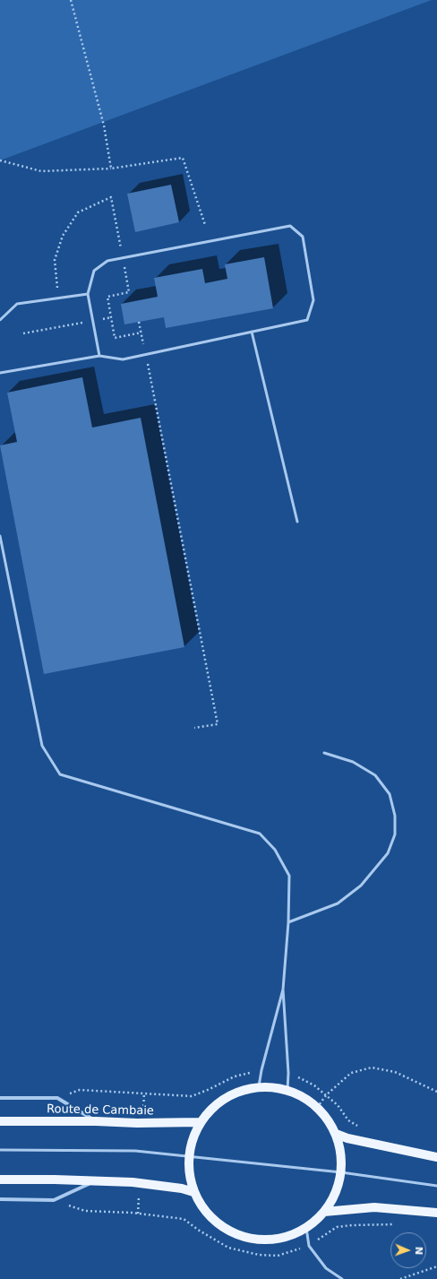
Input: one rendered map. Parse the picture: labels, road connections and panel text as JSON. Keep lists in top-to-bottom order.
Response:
{
  "streets": {
    "main road": ["Route de Cambaie"]
  },
  "north": "right"
}
